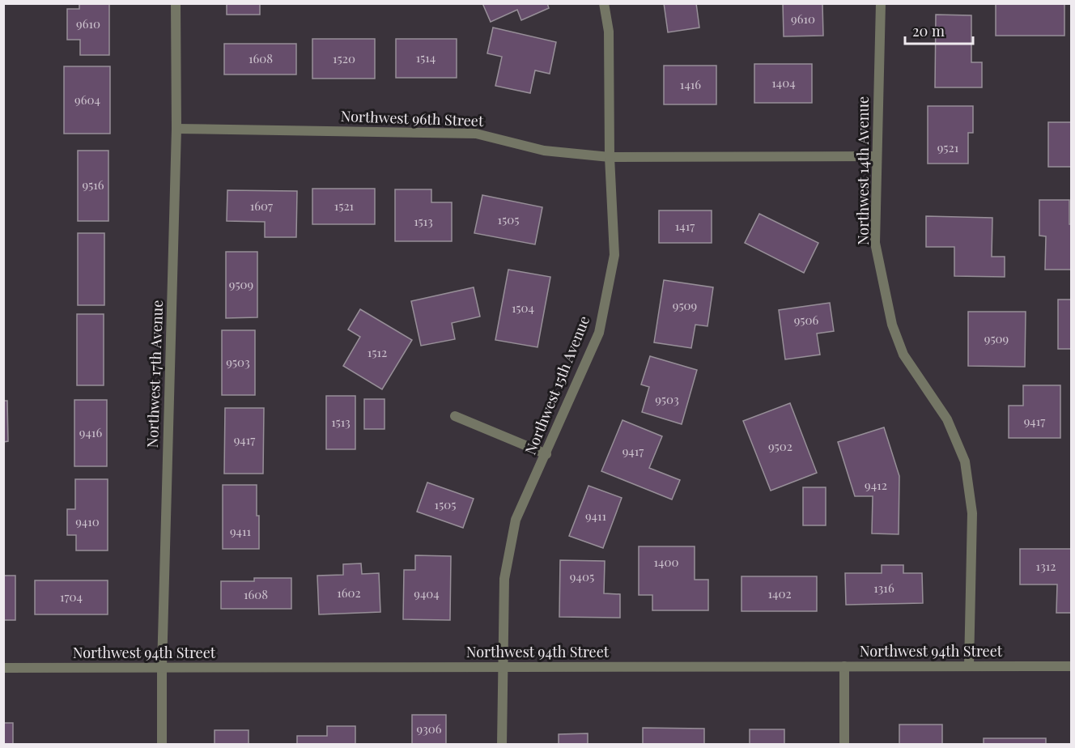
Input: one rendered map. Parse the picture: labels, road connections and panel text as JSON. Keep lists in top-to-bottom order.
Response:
{
  "streets": {
    "street": [
      "Northwest 96th Street",
      "Northwest 14th Avenue",
      "Northwest 17th Avenue",
      "Northwest 15th Avenue",
      "Northwest 94th Street"
    ]
  },
  "crossings": [
    ["Northwest 96th Street", "Northwest 14th Avenue"],
    ["Northwest 96th Street", "Northwest 17th Avenue"],
    ["Northwest 96th Street", "Northwest 15th Avenue"],
    ["Northwest 14th Avenue", "Northwest 94th Street"],
    ["Northwest 17th Avenue", "Northwest 94th Street"],
    ["Northwest 15th Avenue", "Northwest 94th Street"]
  ],
  "house_numbers": [
    "9610",
    "9610",
    "1514",
    "1608",
    "1520",
    "1404",
    "1416",
    "9604",
    "9521",
    "9516",
    "1607",
    "1521",
    "1505",
    "1513",
    "1417",
    "9509",
    "9509",
    "1504",
    "9506",
    "9509",
    "1512",
    "9503",
    "9503",
    "9417",
    "1513",
    "9416",
    "9417",
    "9502",
    "9417",
    "9412",
    "1505",
    "9411",
    "9410",
    "9411",
    "1400",
    "1312",
    "9405",
    "1316",
    "1602",
    "9404",
    "1402",
    "1608",
    "1704",
    "9306"
  ],
  "scale_bar": "20 m"
}
